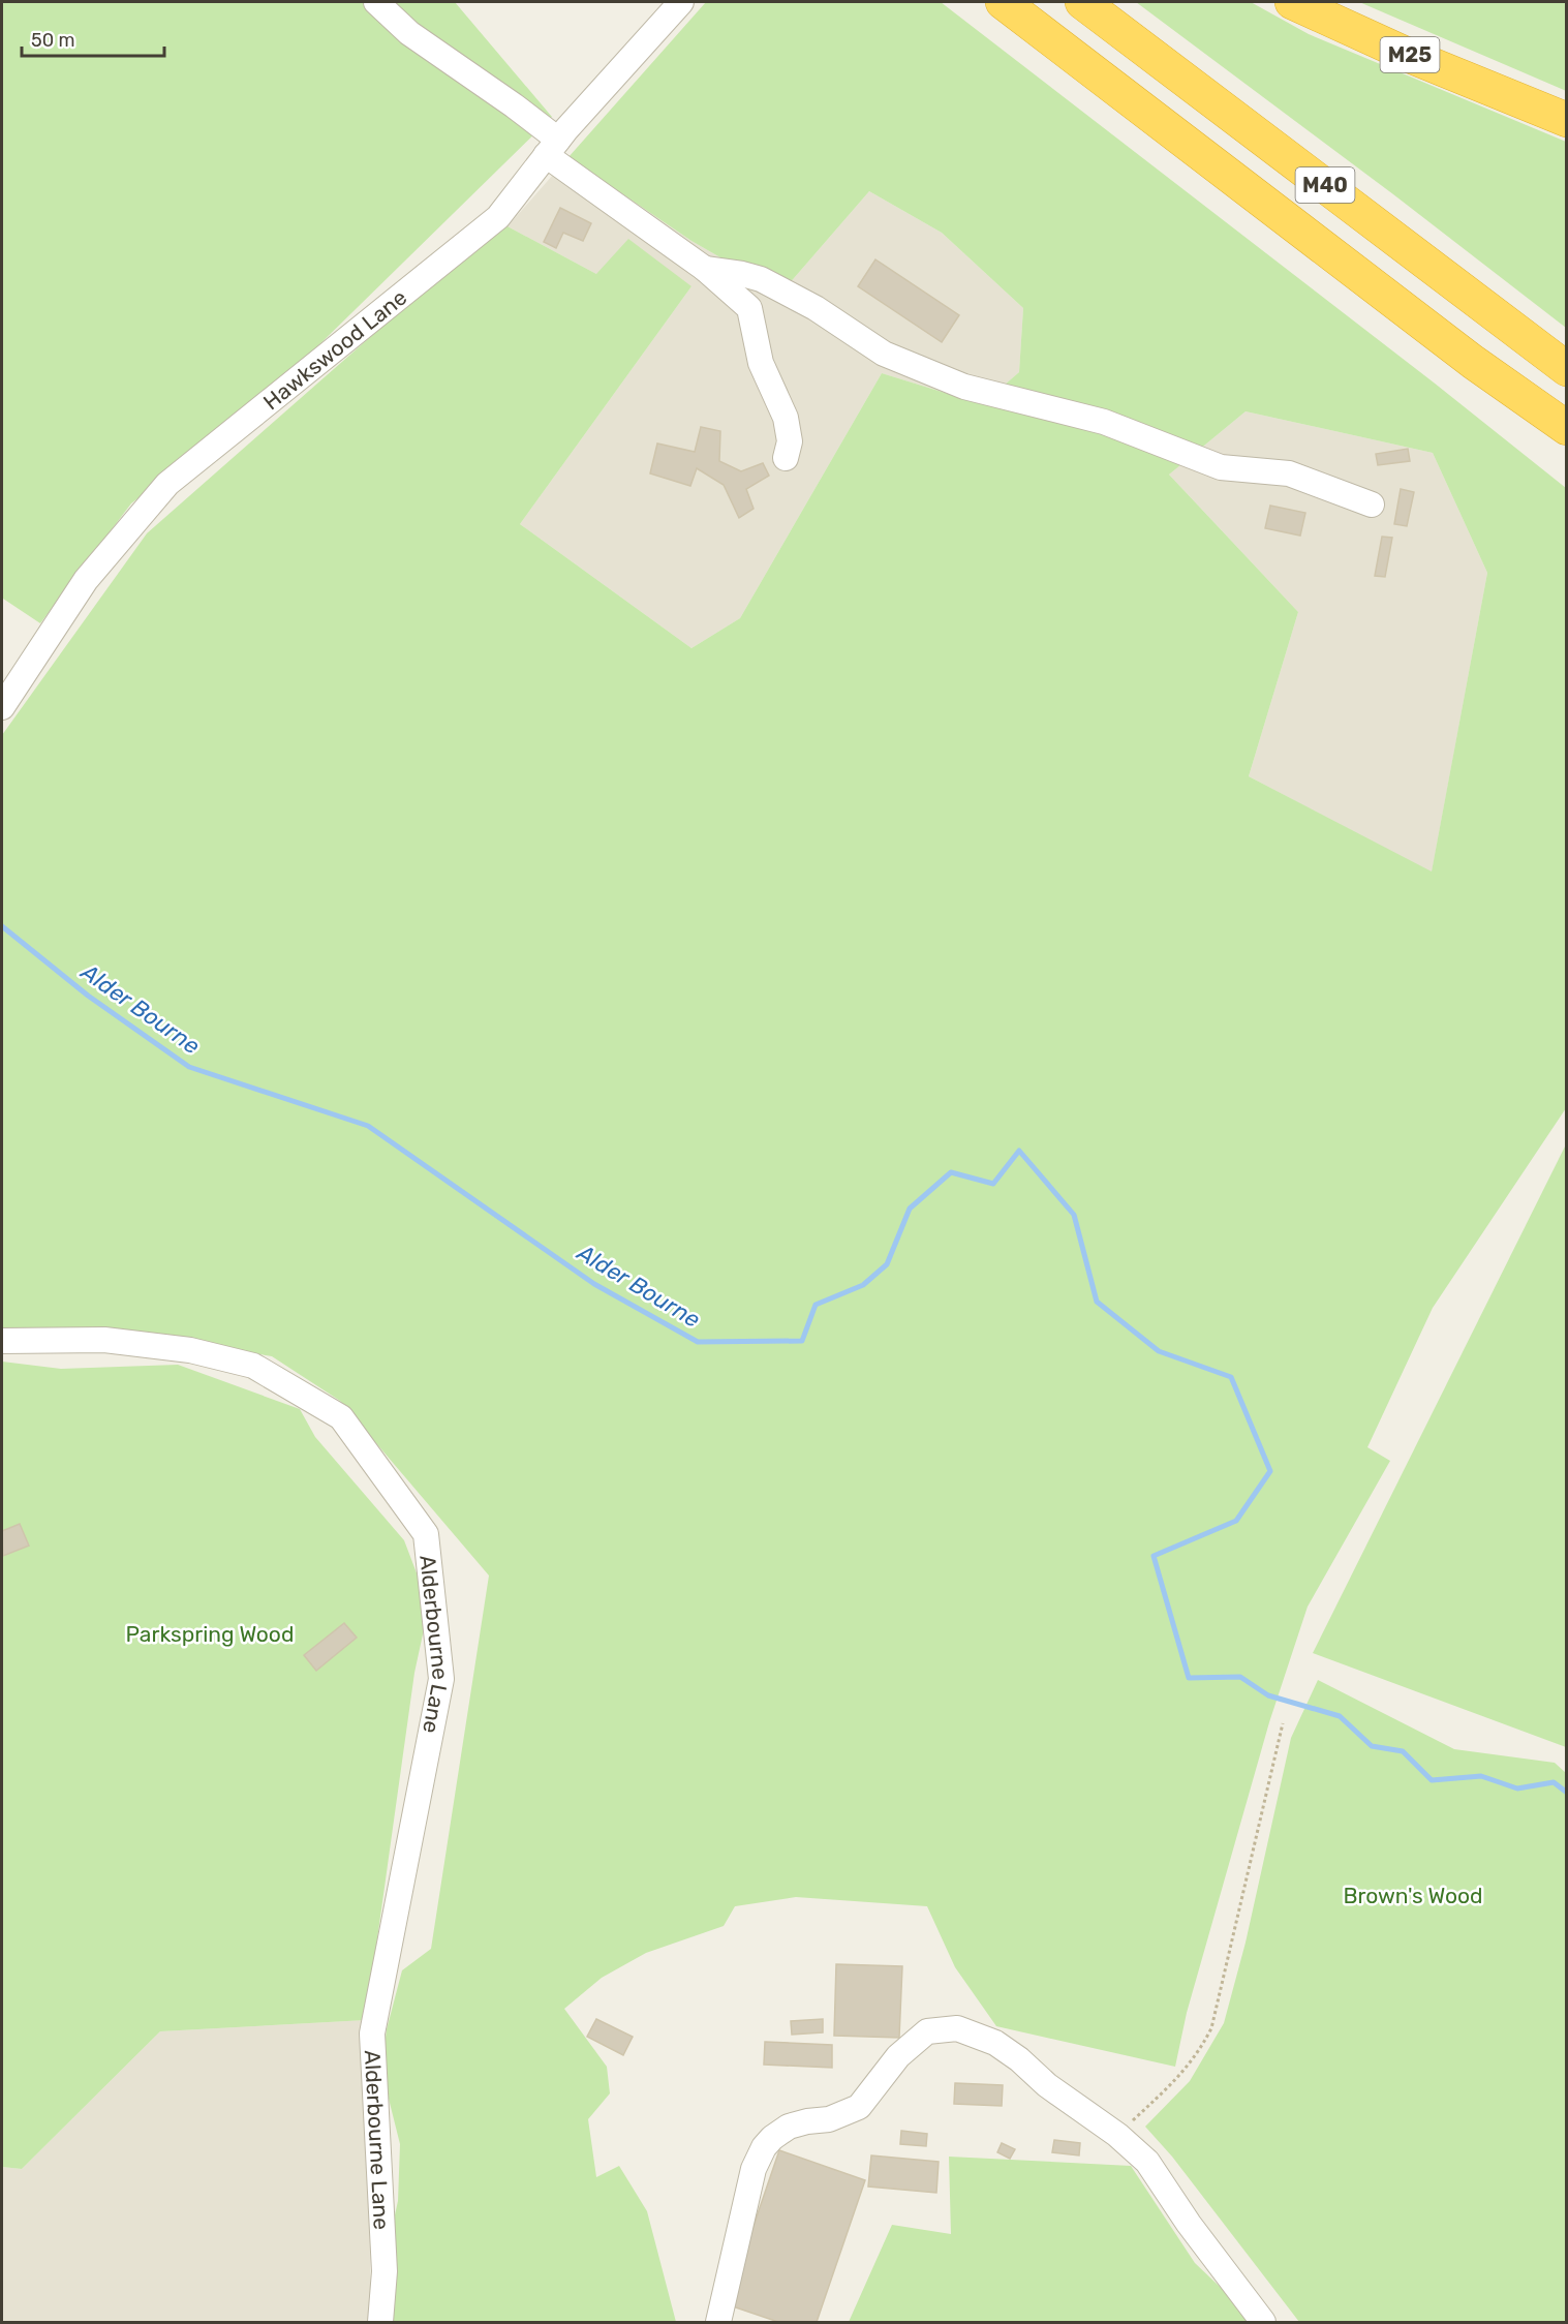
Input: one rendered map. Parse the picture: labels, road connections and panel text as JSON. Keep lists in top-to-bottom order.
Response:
{
  "streets": {
    "highway": ["M25", "M40"],
    "street": ["Hawkswood Lane", "Alderbourne Lane"]
  },
  "water": ["Alder Bourne"],
  "parks": ["Parkspring Wood", "Brown's Wood"],
  "scale_bar": "50 m"
}
